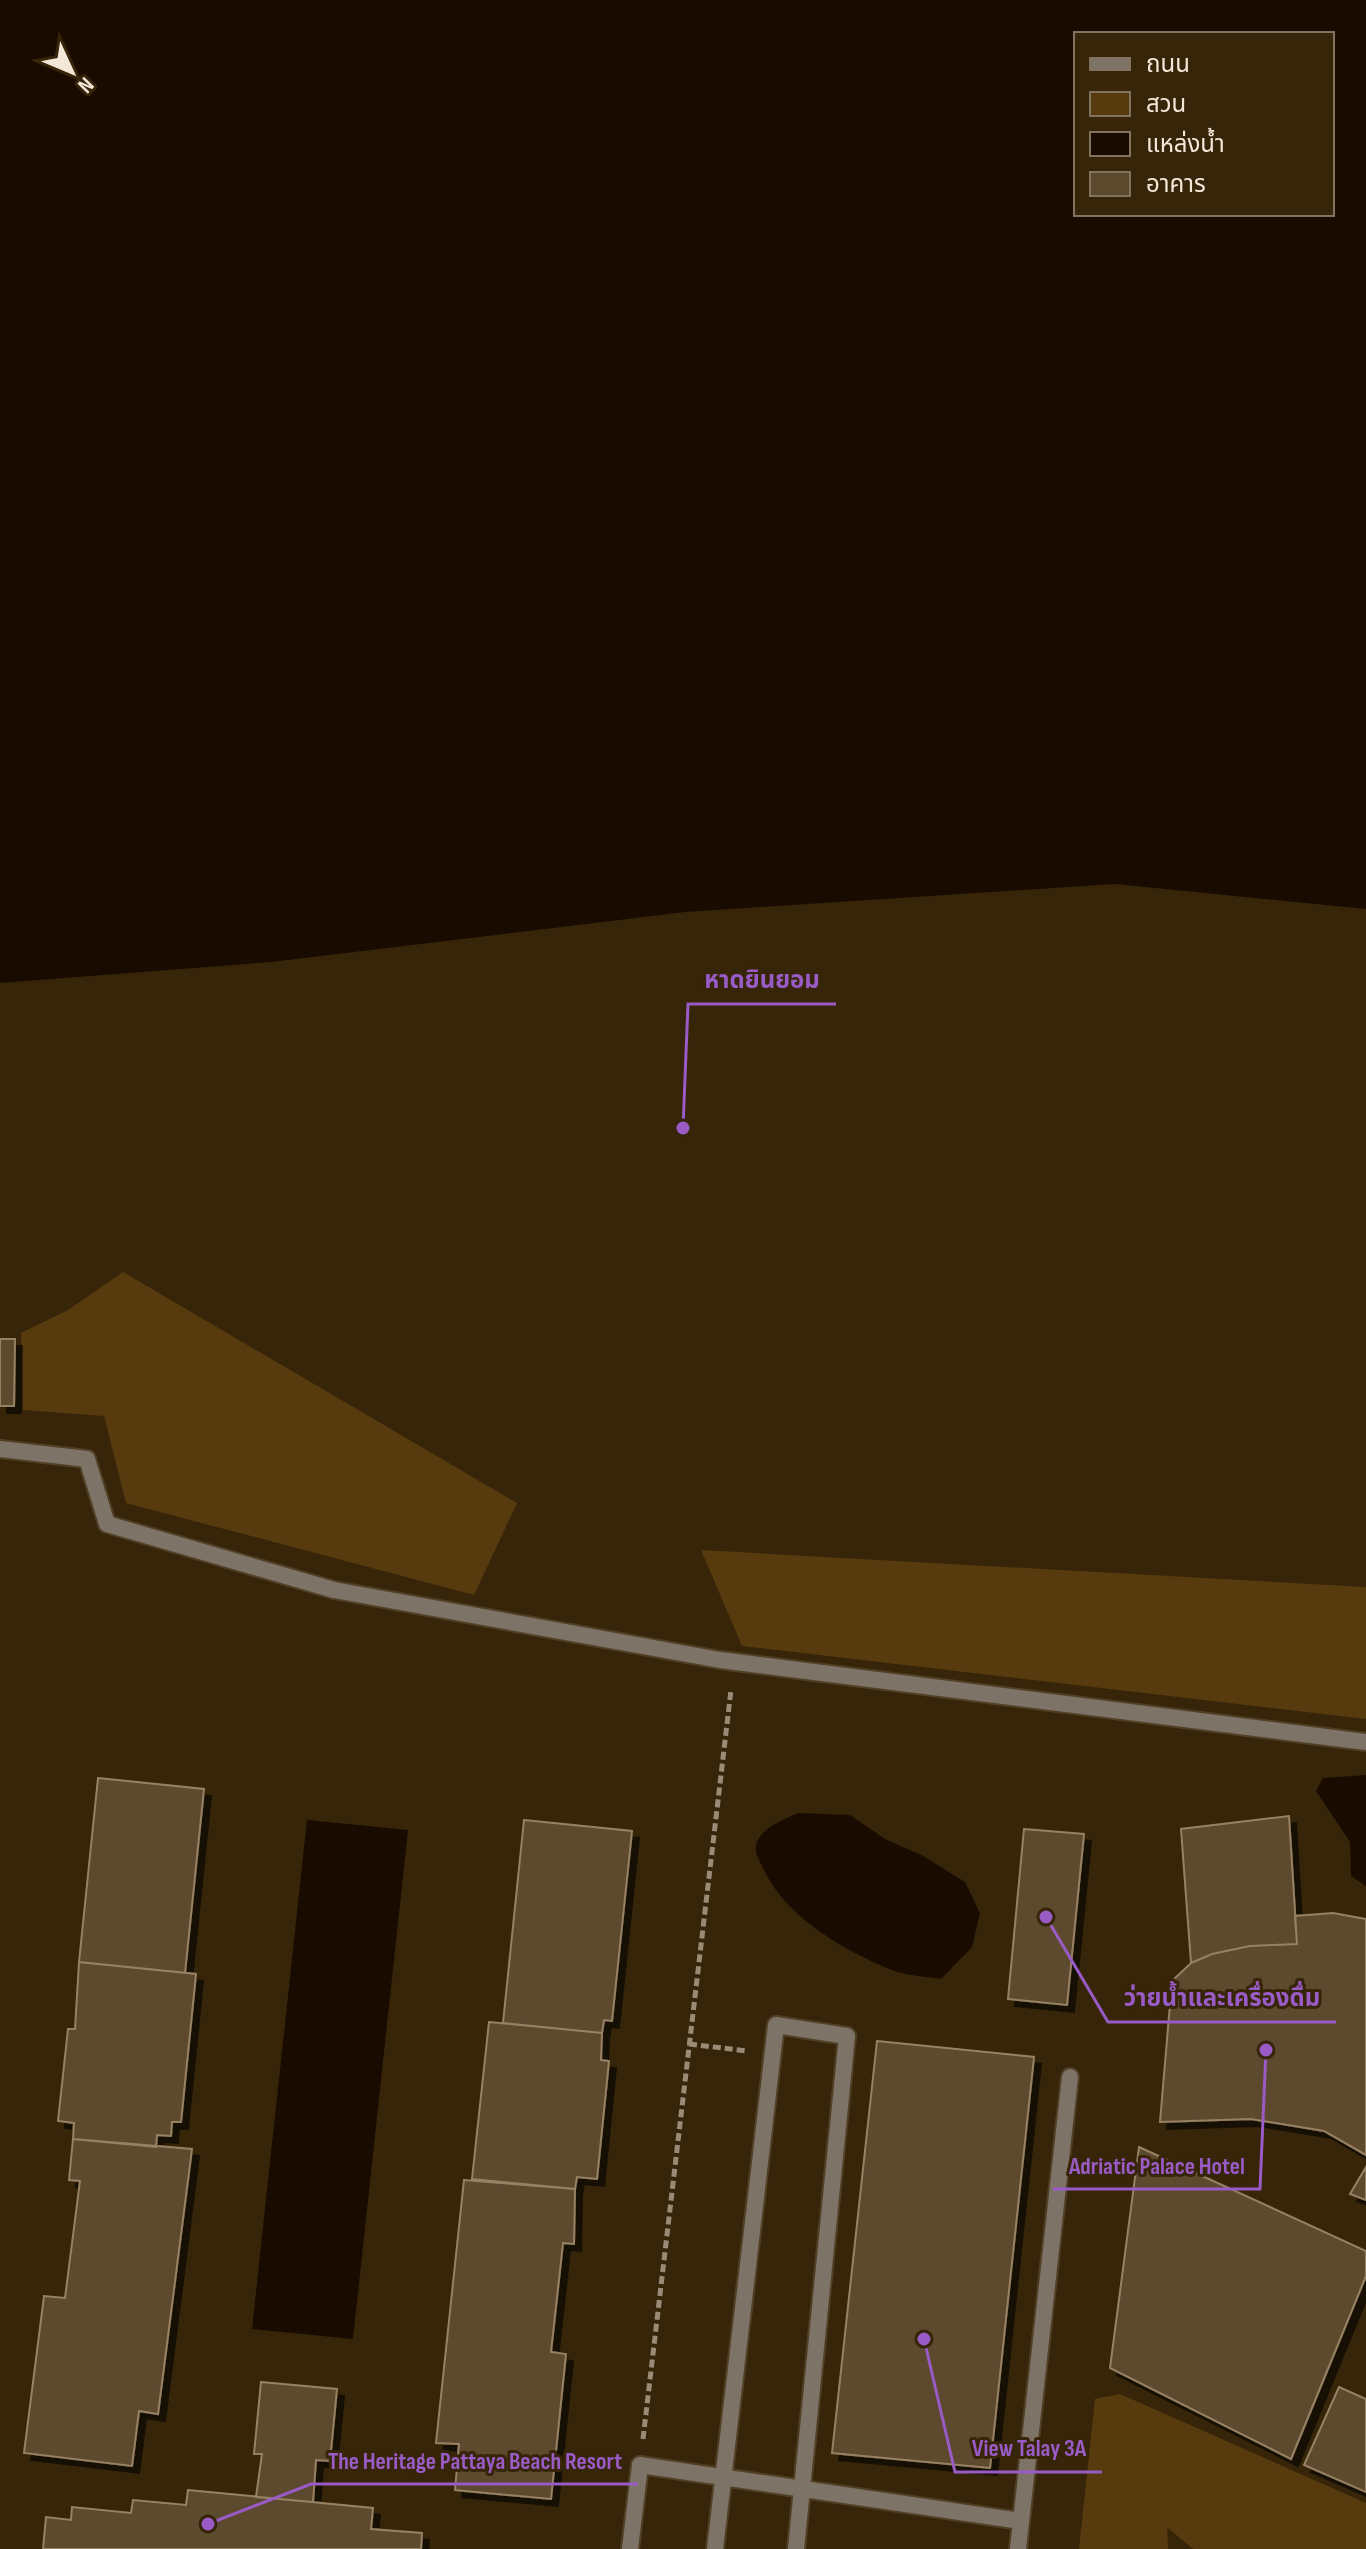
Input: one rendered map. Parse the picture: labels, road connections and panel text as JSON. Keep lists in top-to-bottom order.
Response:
{
  "places": [
    "หาดยินยอม",
    "ว่ายน้ำและเครื่องดื่ม",
    "Adriatic Palace Hotel",
    "View Talay 3A",
    "The Heritage Pattaya Beach Resort"
  ],
  "legend": [
    "ถนน",
    "สวน",
    "แหล่งน้ำ",
    "อาคาร"
  ],
  "north": "bottom right"
}
